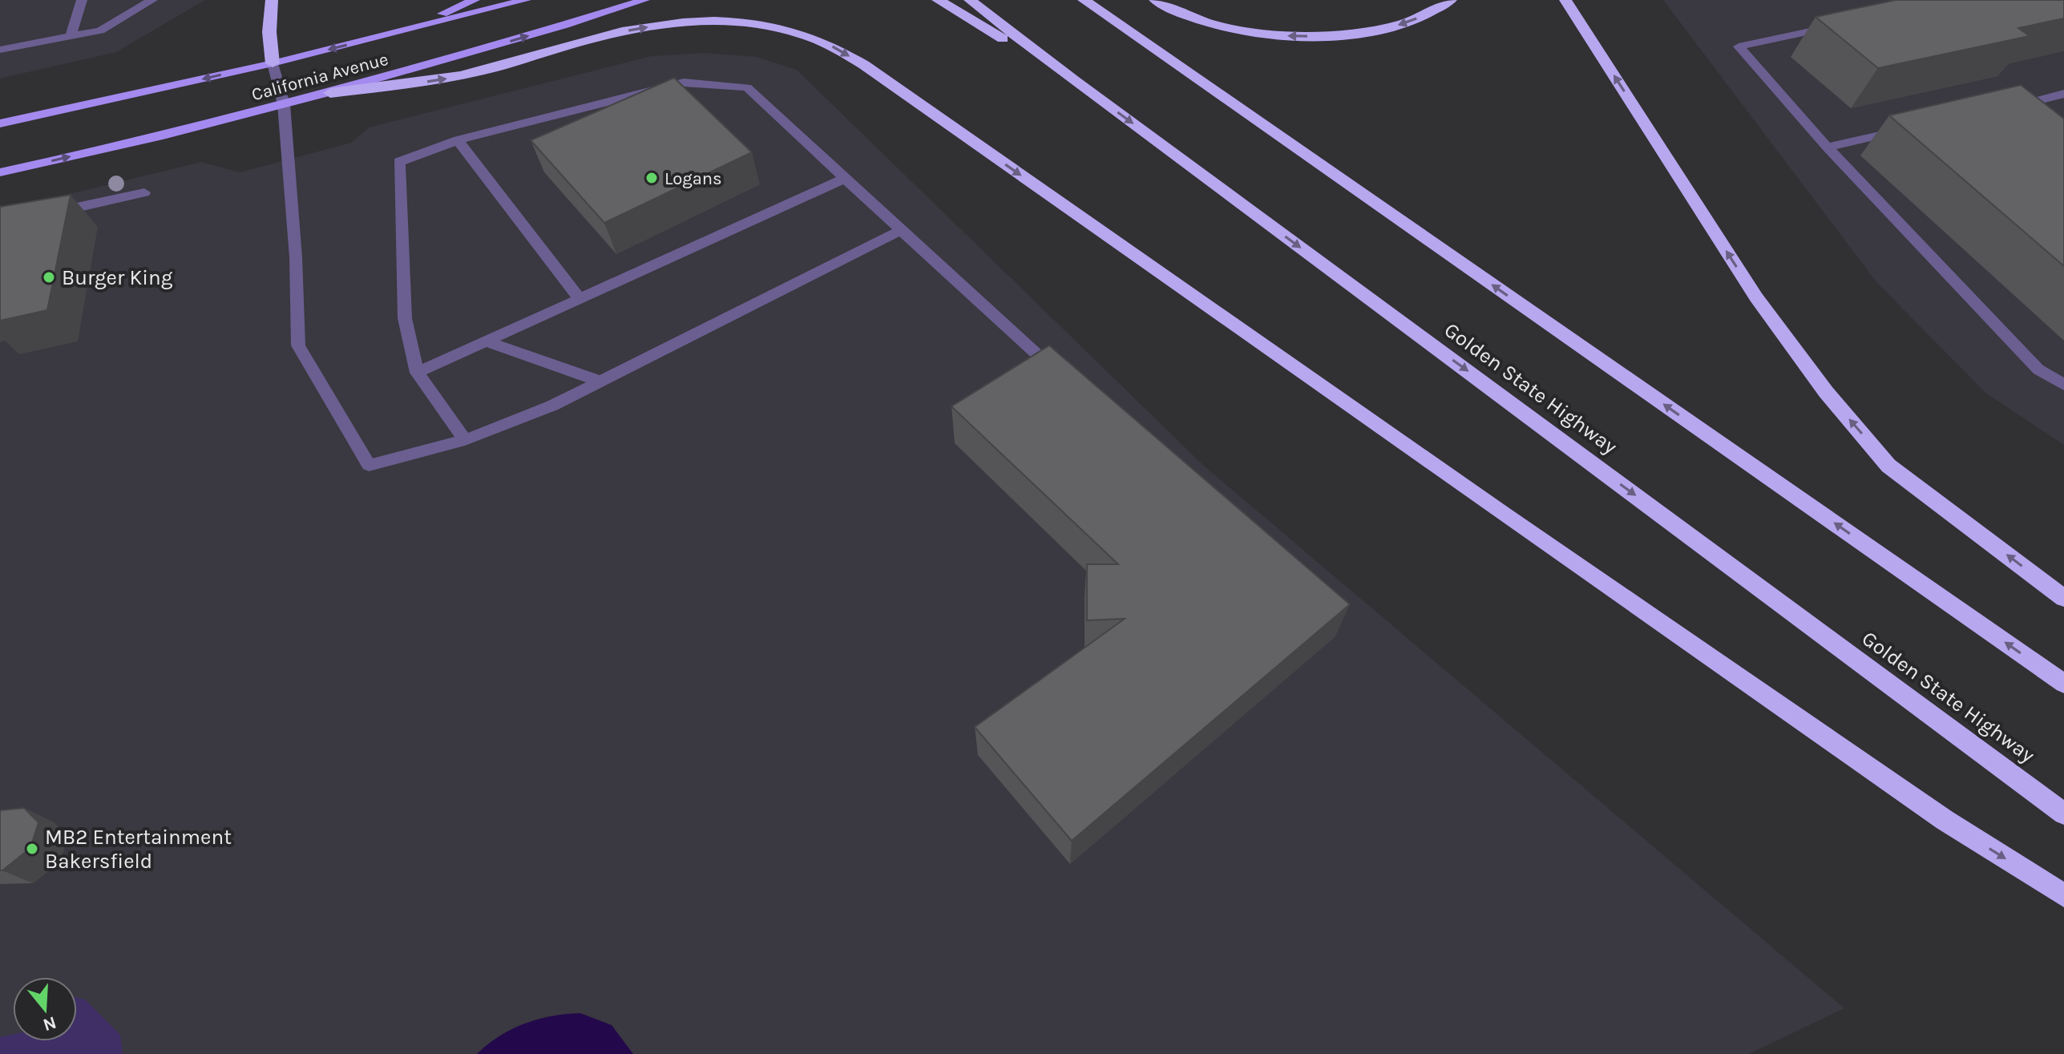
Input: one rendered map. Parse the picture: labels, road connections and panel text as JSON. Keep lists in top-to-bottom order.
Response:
{
  "streets": {
    "highway": ["Golden State Highway"],
    "main road": ["California Avenue"]
  },
  "places": ["Logans", "Burger King", "MB2 Entertainment Bakersfield"],
  "north": "bottom"
}
